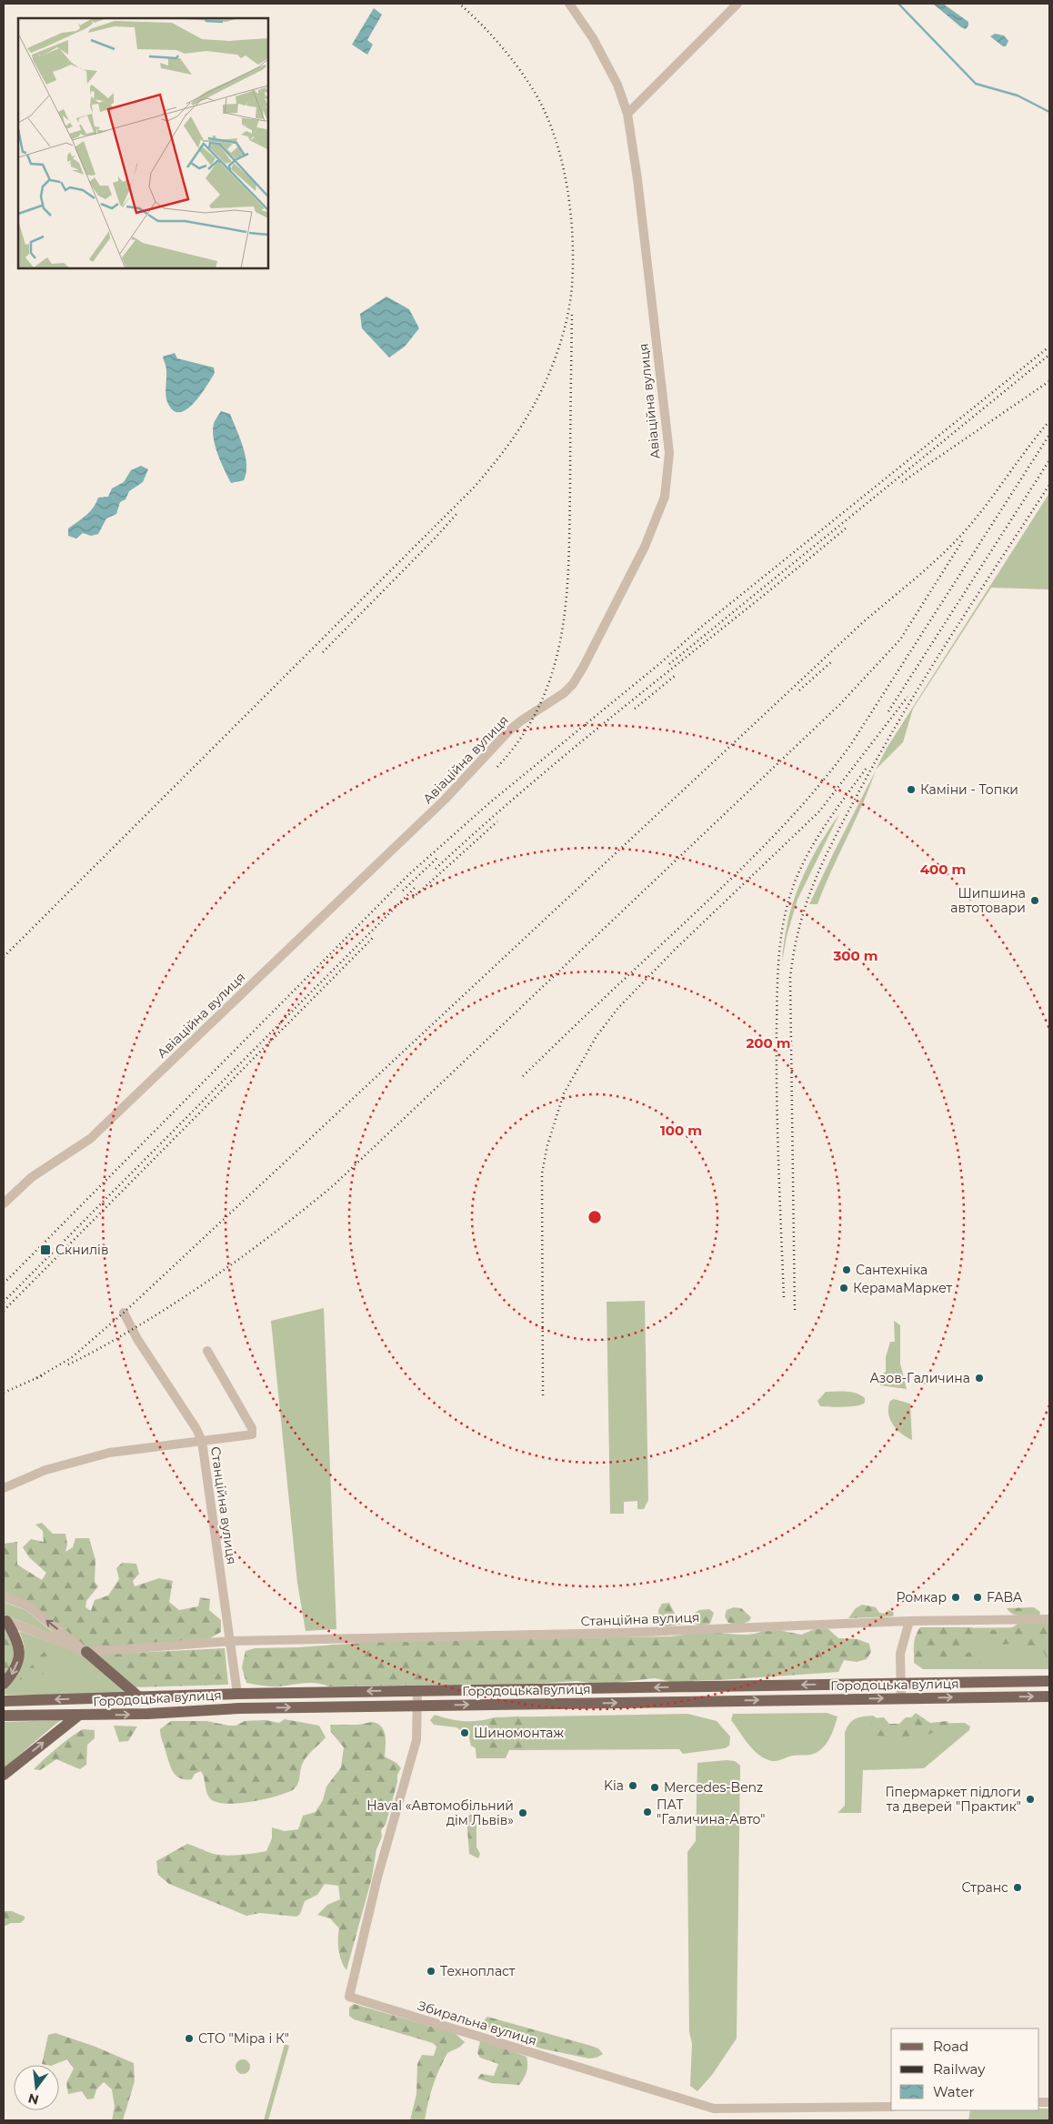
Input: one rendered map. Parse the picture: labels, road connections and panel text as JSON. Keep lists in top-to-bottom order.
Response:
{
  "streets": {
    "main road": ["Городоцька вулиця"],
    "street": ["Авіаційна вулиця", "Станційна вулиця", "Збиральна вулиця"]
  },
  "crossings": [
    ["Станційна вулиця", "Городоцька вулиця"],
    ["Городоцька вулиця", "Збиральна вулиця"]
  ],
  "places": {
    "other": [
      "Каміни - Топки",
      "Шипшина автотовари",
      "Сантехніка",
      "КерамаМаркет",
      "Азов-Галичина",
      "Ромкар",
      "FABA",
      "Шиномонтаж",
      "Kia",
      "Mercedes-Benz",
      "Гіпермаркет підлоги та дверей \"Практик\"",
      "ПАТ \"Галичина-Авто\"",
      "Haval «Автомобільний дім Львів»",
      "Странс",
      "Технопласт",
      "СТО \"Міра і К\""
    ],
    "transit": ["Скнилів"]
  },
  "legend": ["Road", "Railway", "Water"],
  "north": "bottom",
  "rings": [
    "400 m",
    "300 m",
    "200 m",
    "100 m"
  ]
}
